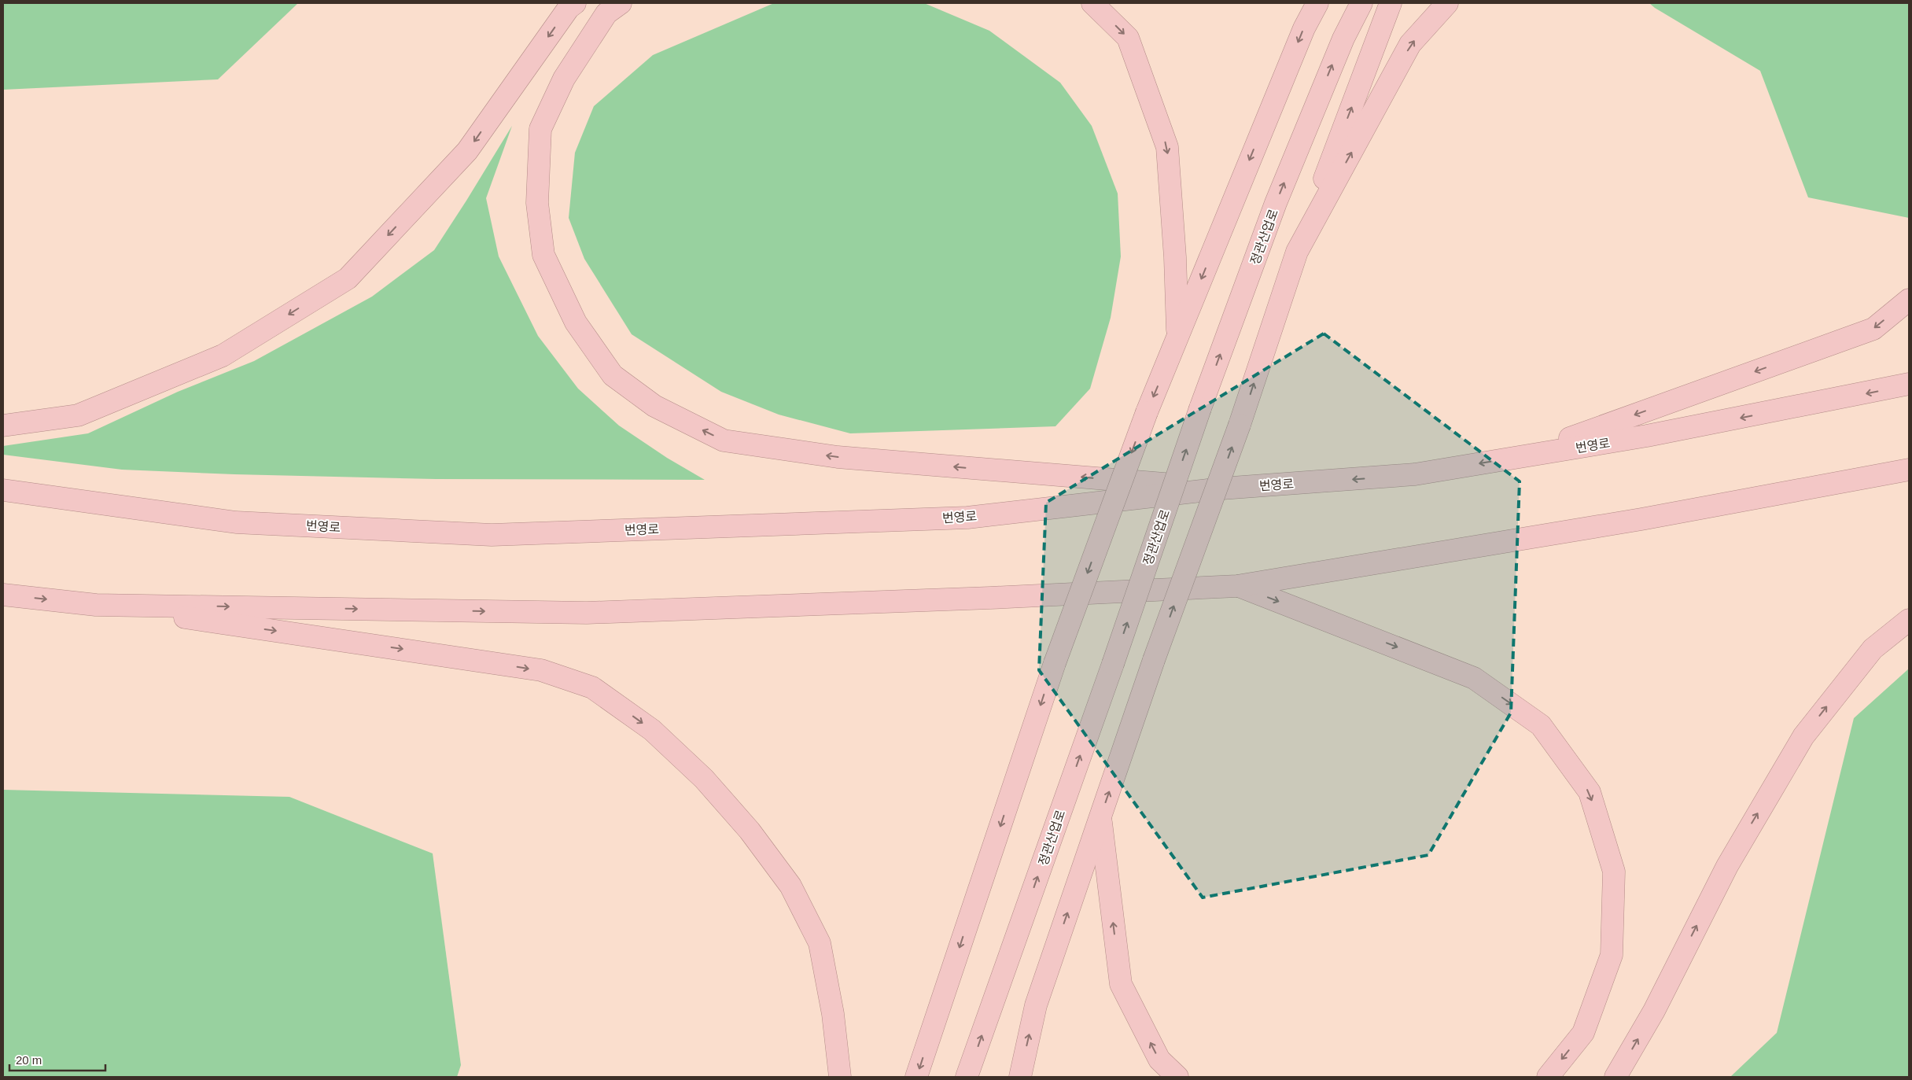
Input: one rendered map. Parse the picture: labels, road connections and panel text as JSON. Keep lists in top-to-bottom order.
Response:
{
  "streets": {
    "highway": ["정관산업로", "번영로"]
  },
  "scale_bar": "20 m"
}
